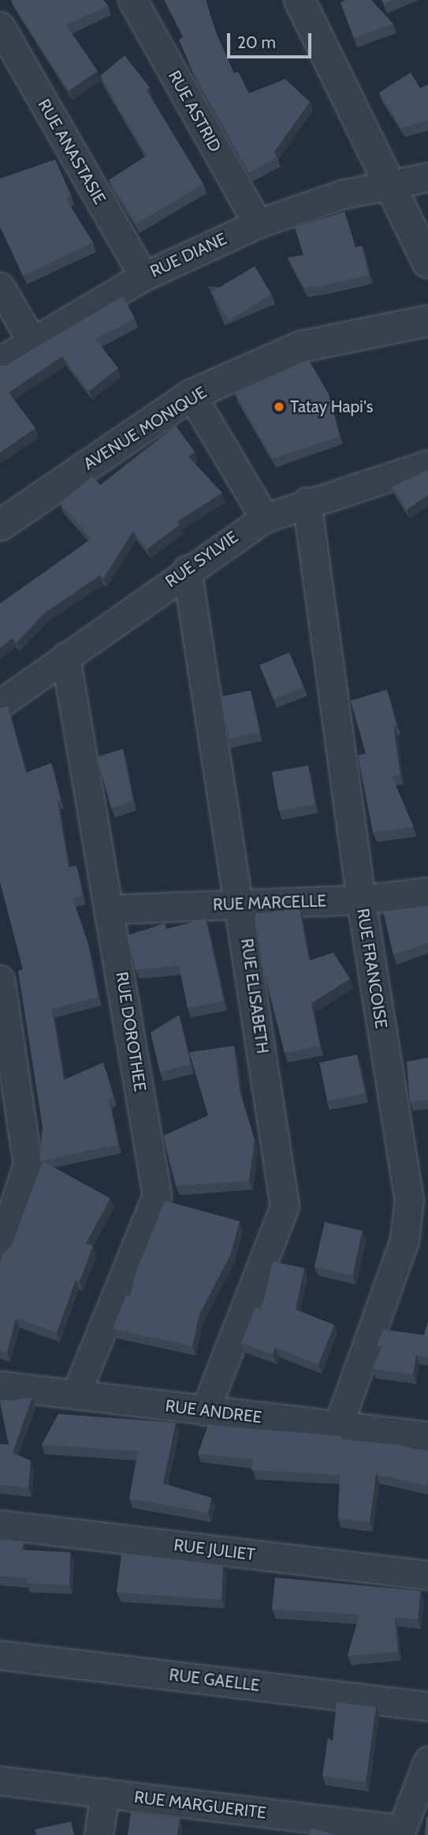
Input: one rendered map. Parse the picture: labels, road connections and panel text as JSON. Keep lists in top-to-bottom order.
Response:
{
  "streets": {
    "street": [
      "RUE ASTRID",
      "RUE ANASTASIE",
      "RUE DIANE",
      "AVENUE MONIQUE",
      "RUE SYLVIE",
      "RUE MARCELLE",
      "RUE FRANCOISE",
      "RUE ELISABETH",
      "RUE DOROTHEE",
      "RUE ANDREE",
      "RUE JULIET",
      "RUE GAELLE",
      "RUE MARGUERITE"
    ]
  },
  "crossings": [
    ["RUE ASTRID", "RUE DIANE"],
    ["RUE ANASTASIE", "RUE DIANE"],
    ["RUE SYLVIE", "RUE FRANCOISE"],
    ["RUE SYLVIE", "RUE ELISABETH"],
    ["RUE SYLVIE", "RUE DOROTHEE"],
    ["RUE MARCELLE", "RUE FRANCOISE"],
    ["RUE MARCELLE", "RUE ELISABETH"],
    ["RUE MARCELLE", "RUE DOROTHEE"],
    ["RUE FRANCOISE", "RUE ANDREE"],
    ["RUE ELISABETH", "RUE ANDREE"],
    ["RUE DOROTHEE", "RUE ANDREE"]
  ],
  "places": ["Tatay Hapi's"],
  "scale_bar": "20 m"
}
